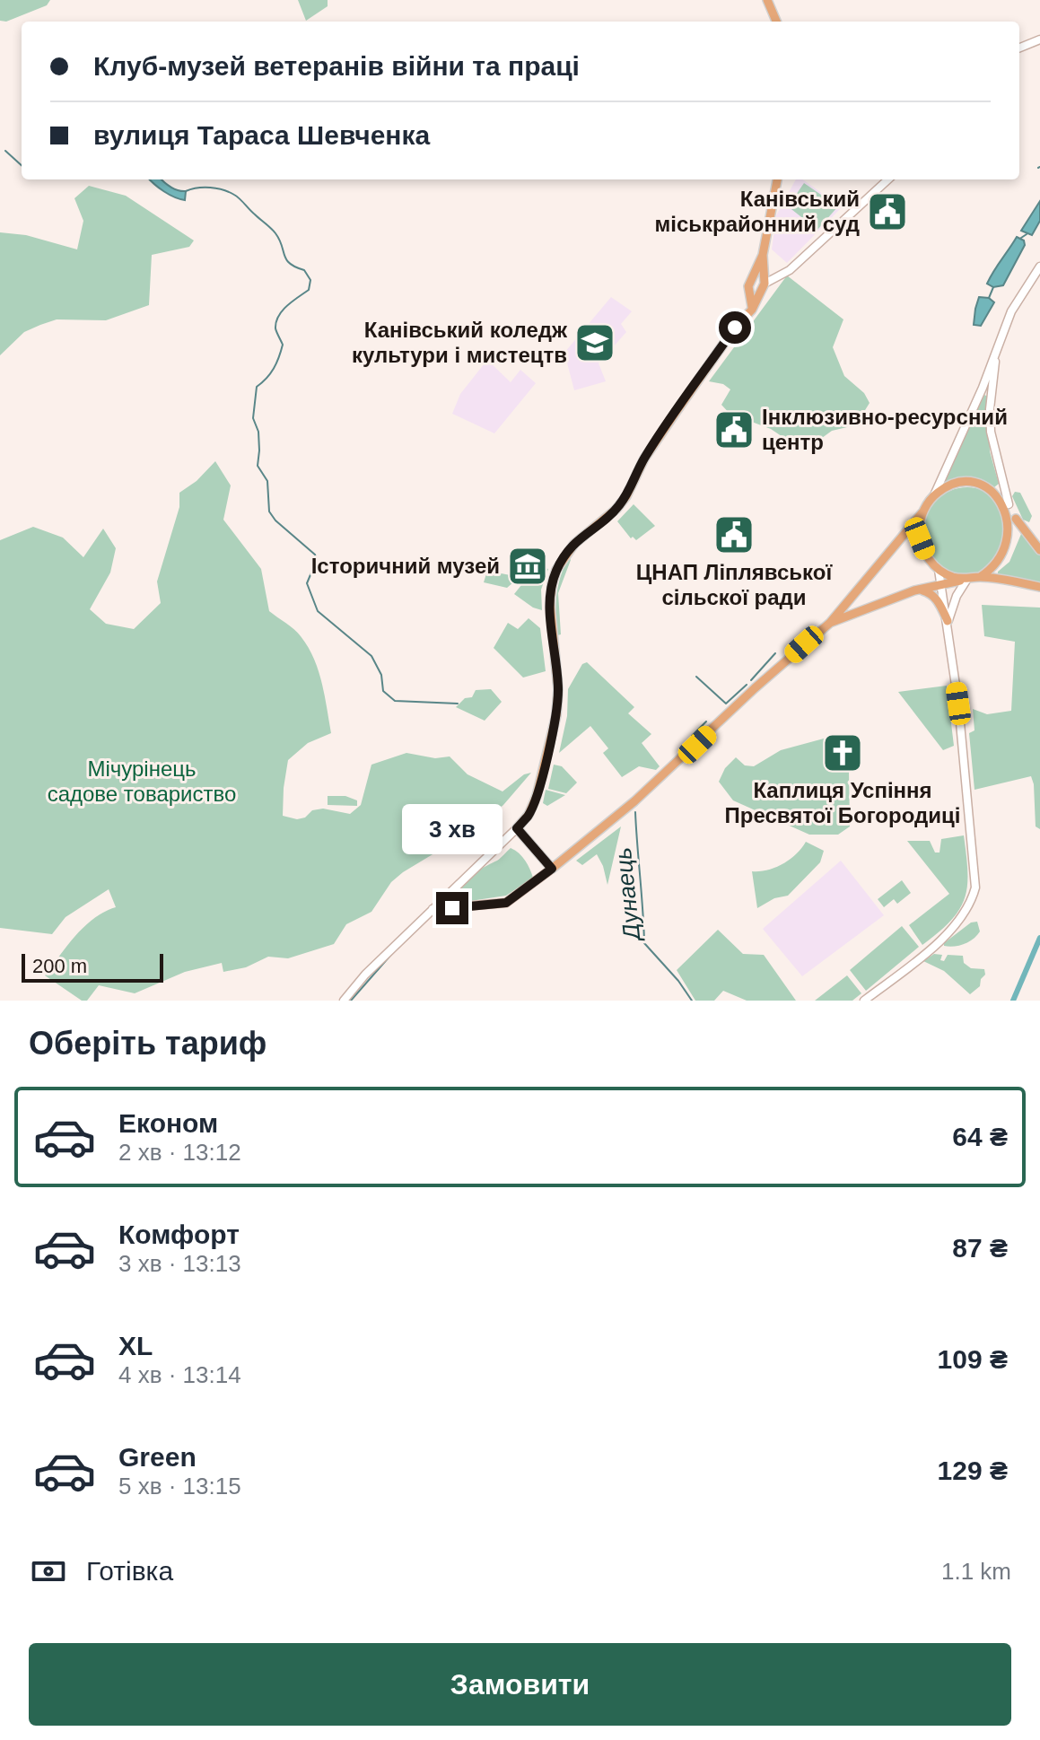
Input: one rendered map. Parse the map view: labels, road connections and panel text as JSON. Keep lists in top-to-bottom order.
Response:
{
  "water": ["Дунаець"],
  "parks": ["Мічурінець садове товариство"],
  "places": {
    "public building": ["Канівський міськрайонний суд", "Інклюзивно-ресурсний центр", "ЦНАП Ліплявської сільскої ради"],
    "school or university": ["Канівський коледж культури і мистецтв"],
    "museum": ["Історичний музей"],
    "church": ["Каплиця Успіння Пресвятої Богородиці"]
  },
  "scale_bar": "200 m",
  "page": {
    "banner": ["Клуб-музей ветеранів війни та праці", "вулиця Тараса Шевченка"],
    "bubble": "3 хв",
    "scale": "200 m",
    "heading": "Оберіть тариф",
    "list": [
      {
        "name": "Економ",
        "note": "2 хв · 13:12",
        "value": "64 ₴"
      },
      {
        "name": "Комфорт",
        "note": "3 хв · 13:13",
        "value": "87 ₴"
      },
      {
        "name": "XL",
        "note": "4 хв · 13:14",
        "value": "109 ₴"
      },
      {
        "name": "Green",
        "note": "5 хв · 13:15",
        "value": "129 ₴"
      }
    ],
    "pay": ["Готівка", "1.1 km"],
    "buttons": "Замовити"
  }
}
